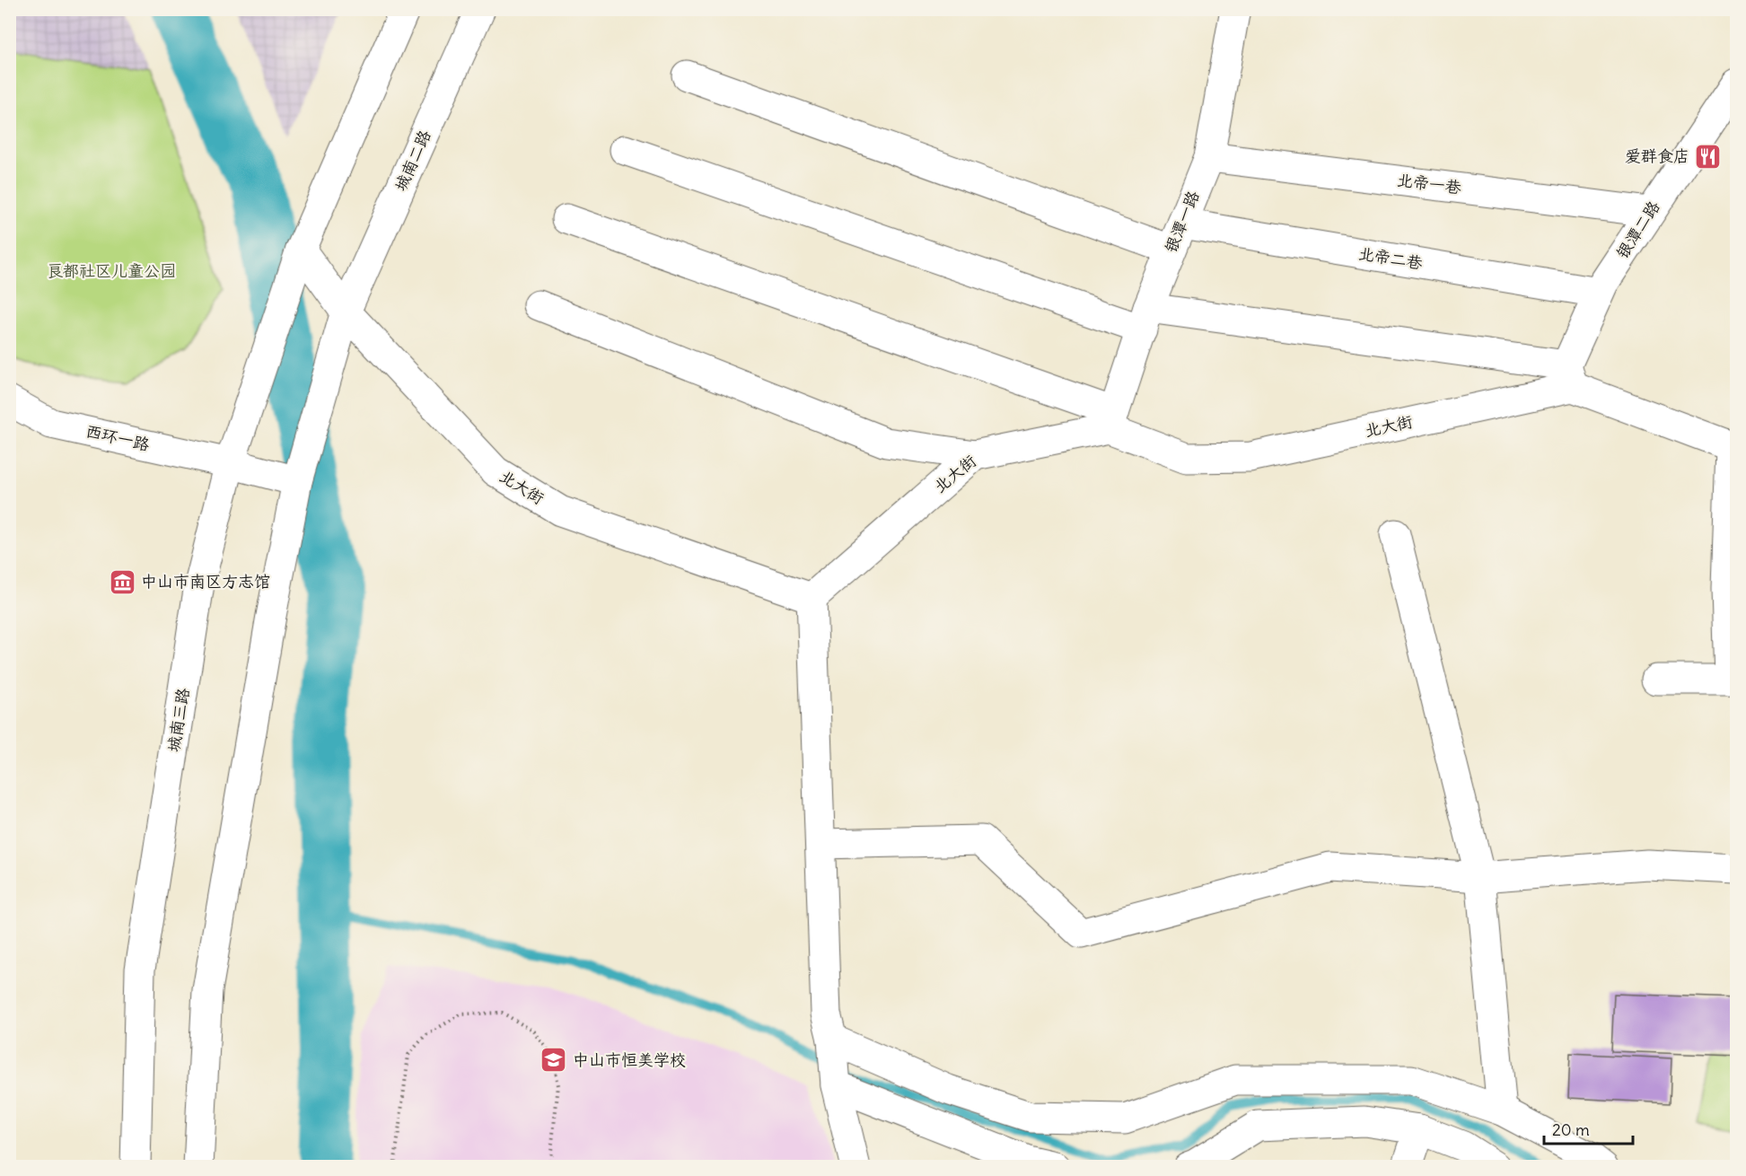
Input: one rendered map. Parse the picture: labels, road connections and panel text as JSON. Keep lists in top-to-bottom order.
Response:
{
  "streets": {
    "street": [
      "城南二路",
      "北帝一巷",
      "银潭一路",
      "银潭二路",
      "北帝二巷",
      "北大街",
      "西环一路",
      "城南三路"
    ]
  },
  "crossings": [
    ["城南二路", "北大街"],
    ["北帝一巷", "银潭一路"],
    ["北帝一巷", "银潭二路"],
    ["银潭一路", "北帝二巷"],
    ["银潭一路", "北大街"],
    ["银潭二路", "北帝二巷"],
    ["银潭二路", "北大街"],
    ["北大街", "城南三路"],
    ["西环一路", "城南三路"]
  ],
  "parks": ["良都社区儿童公园"],
  "places": {
    "restaurant": ["爱群食店"],
    "museum": ["中山市南区方志馆"],
    "school or university": ["中山市恒美学校"]
  },
  "scale_bar": "20 m"
}
